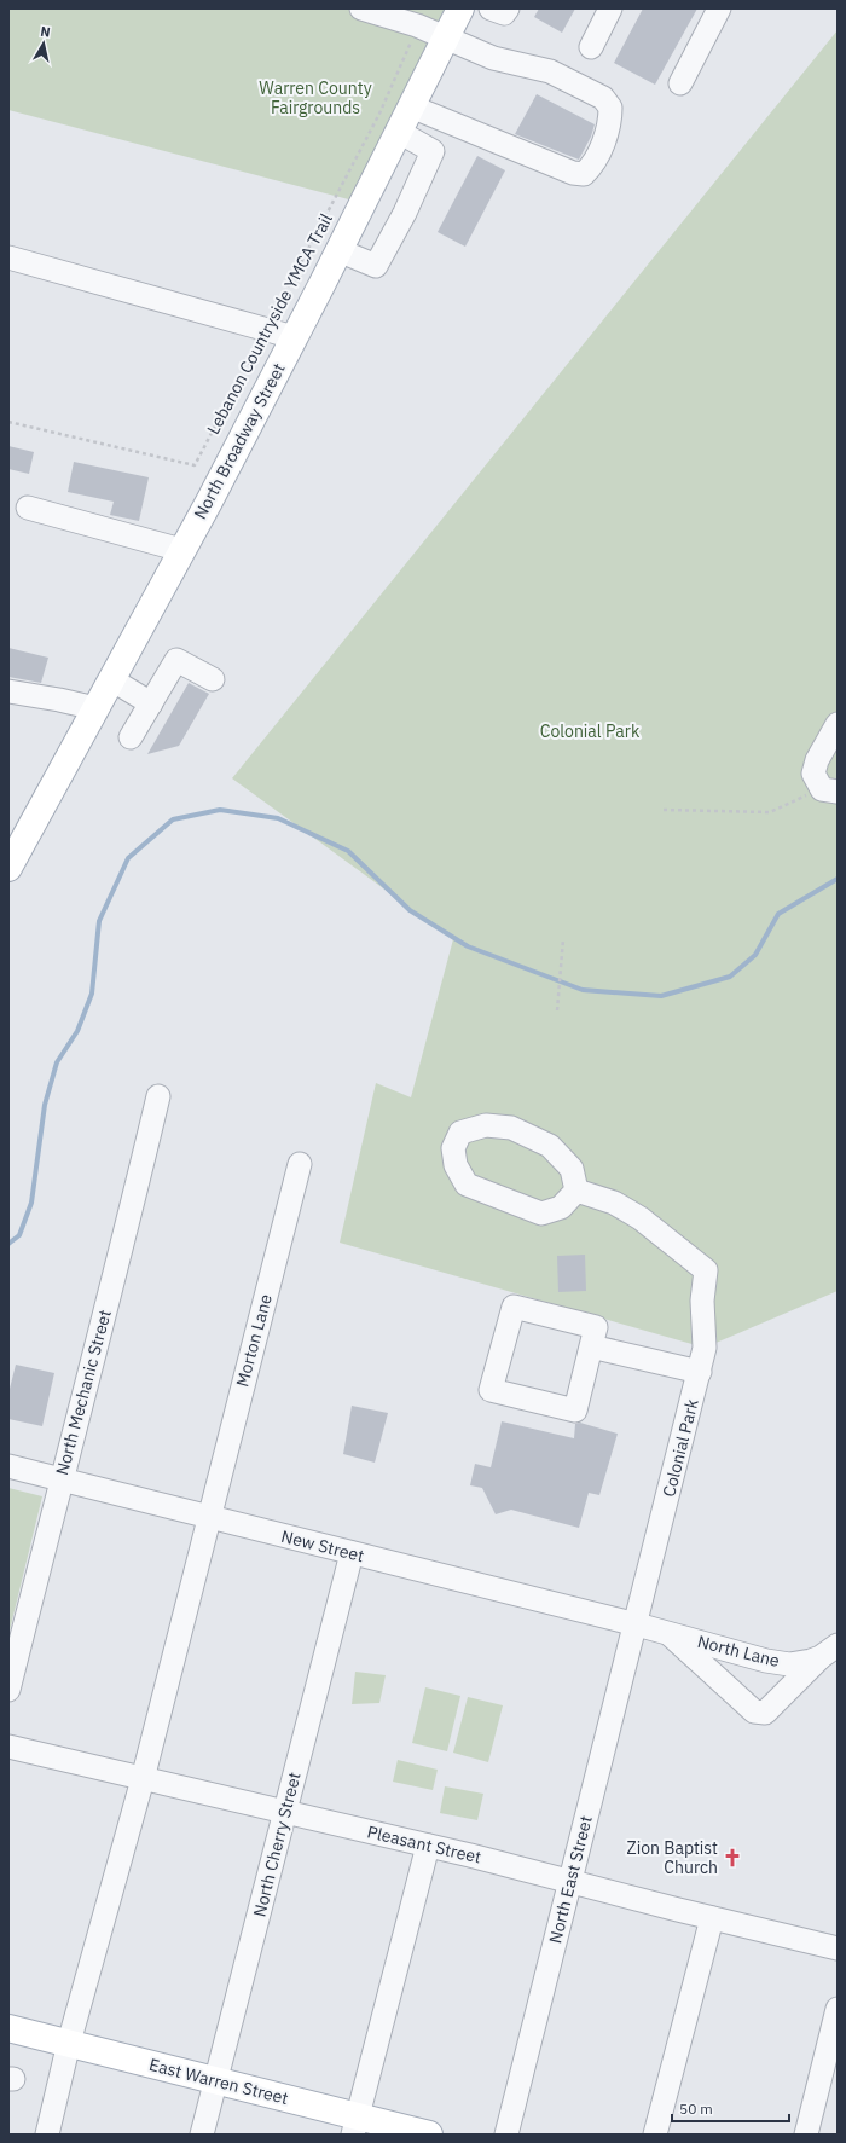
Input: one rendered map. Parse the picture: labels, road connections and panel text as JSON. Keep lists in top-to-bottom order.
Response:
{
  "streets": {
    "main road": ["North Broadway Street", "East Warren Street"],
    "street": [
      "Morton Lane",
      "North Mechanic Street",
      "Colonial Park",
      "New Street",
      "North Lane",
      "North Cherry Street",
      "Pleasant Street",
      "North East Street"
    ],
    "path": ["Lebanon Countryside YMCA Trail"]
  },
  "crossings": [
    ["Morton Lane", "New Street"],
    ["Morton Lane", "Pleasant Street"],
    ["Morton Lane", "East Warren Street"],
    ["North Mechanic Street", "New Street"],
    ["Colonial Park", "New Street"],
    ["Colonial Park", "North Lane"],
    ["Colonial Park", "North East Street"],
    ["New Street", "North Lane"],
    ["New Street", "North Cherry Street"],
    ["New Street", "North East Street"],
    ["North Lane", "North East Street"],
    ["North Cherry Street", "Pleasant Street"],
    ["North Cherry Street", "East Warren Street"],
    ["Pleasant Street", "North East Street"]
  ],
  "parks": ["Warren County Fairgrounds", "Colonial Park"],
  "places": {
    "church": ["Zion Baptist Church"]
  },
  "scale_bar": "50 m",
  "north": "top"
}
